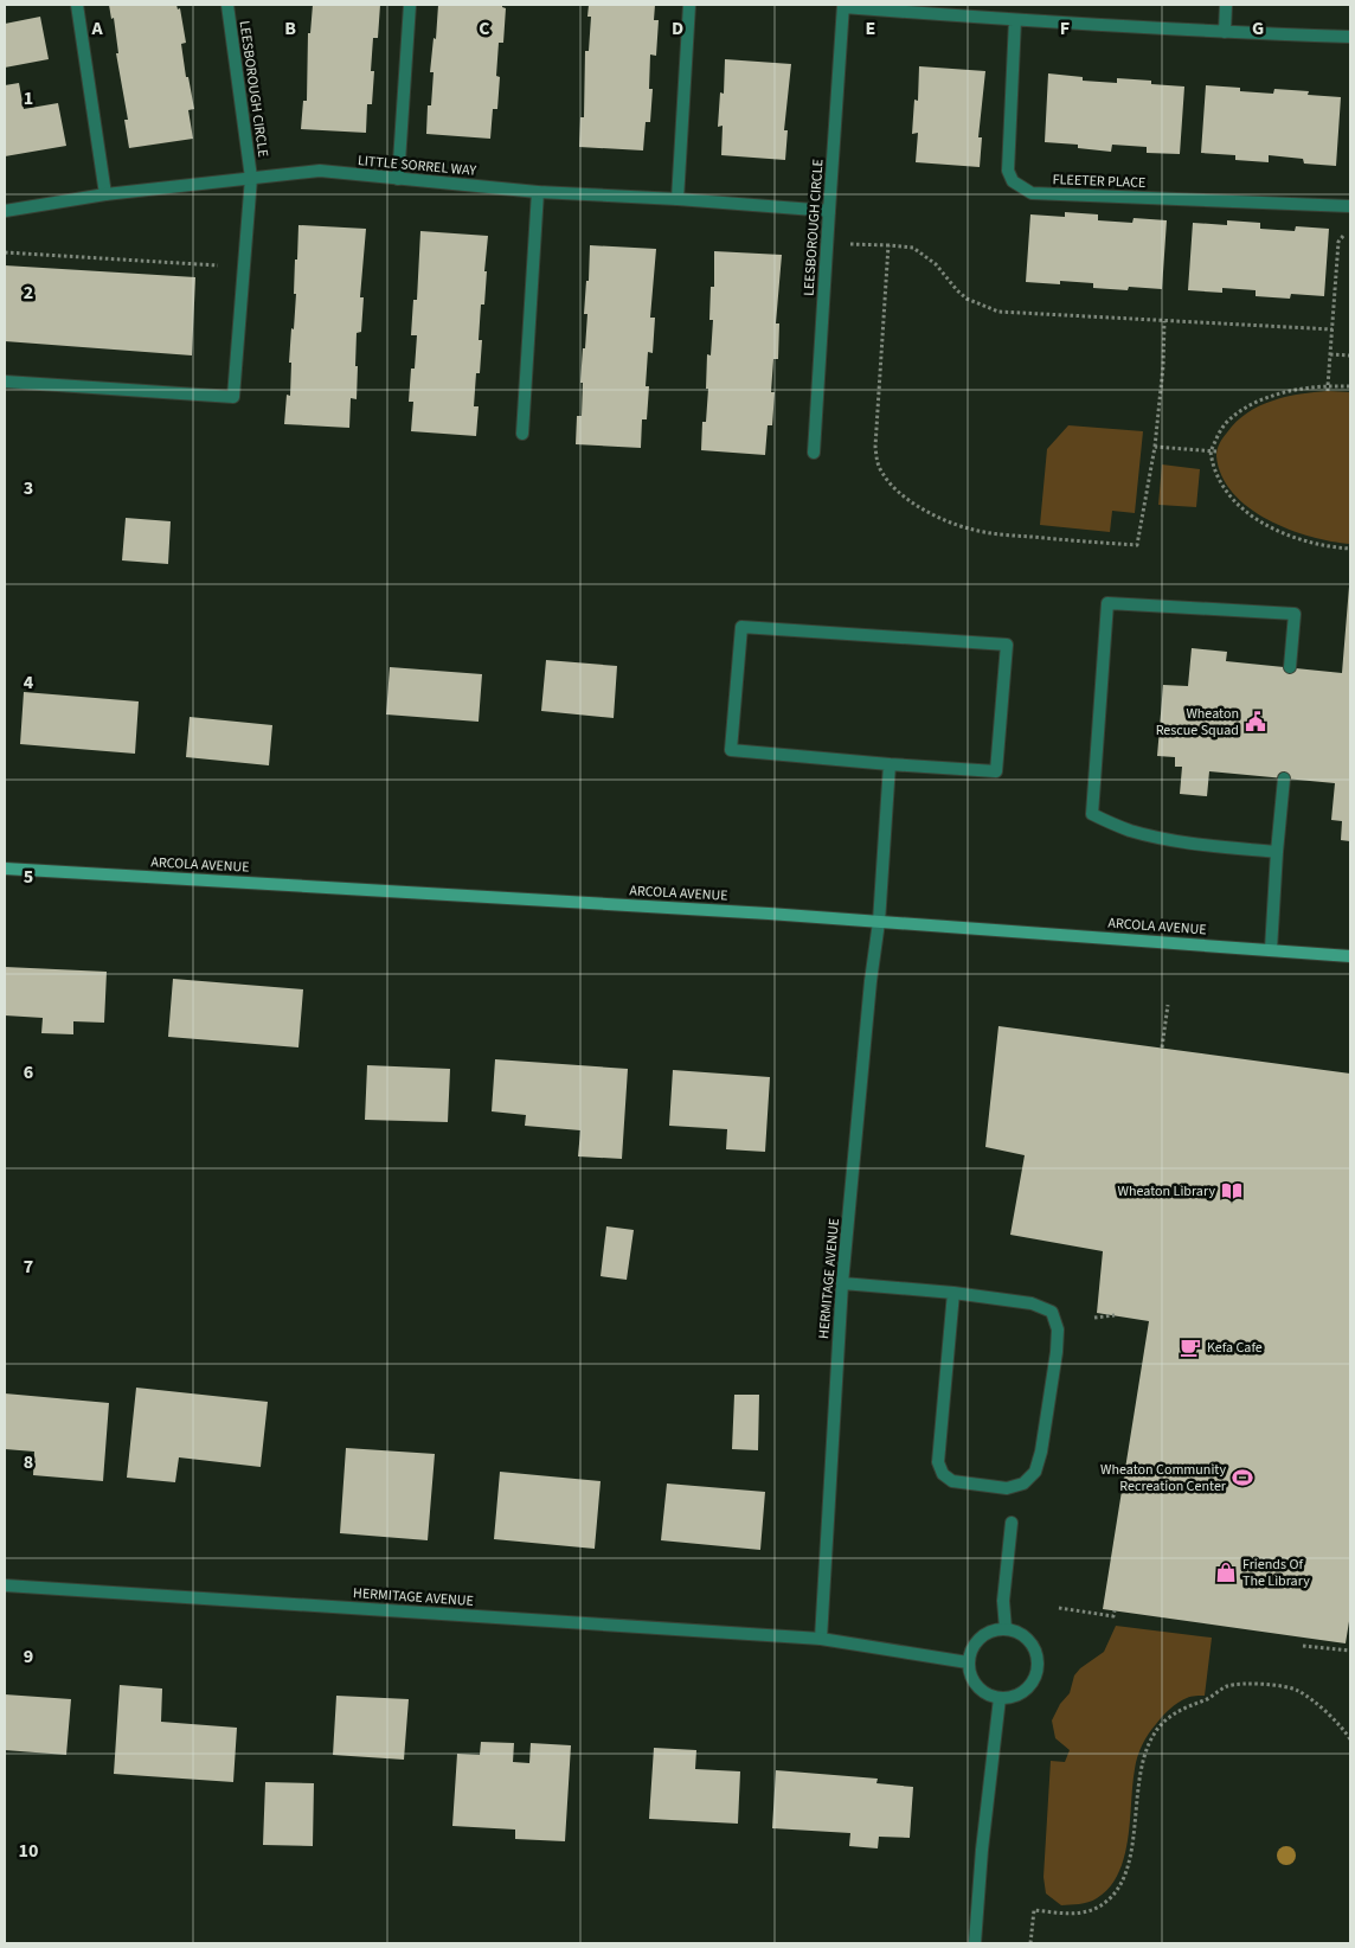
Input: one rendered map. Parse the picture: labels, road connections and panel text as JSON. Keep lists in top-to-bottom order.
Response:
{
  "streets": {
    "street": [
      "LEESBOROUGH CIRCLE",
      "LITTLE SORREL WAY",
      "FLEETER PLACE",
      "ARCOLA AVENUE",
      "HERMITAGE AVENUE"
    ]
  },
  "crossings": [
    ["LEESBOROUGH CIRCLE", "LITTLE SORREL WAY"],
    ["ARCOLA AVENUE", "HERMITAGE AVENUE"]
  ],
  "places": {
    "public building": ["Wheaton Rescue Squad"],
    "library": ["Wheaton Library"],
    "cafe": ["Kefa Cafe"],
    "sports": ["Wheaton Community Recreation Center"],
    "shop": ["Friends Of The Library"]
  },
  "grid": {
    "columns": [
      "A",
      "B",
      "C",
      "D",
      "E",
      "F",
      "G"
    ],
    "rows": [
      "1",
      "2",
      "3",
      "4",
      "5",
      "6",
      "7",
      "8",
      "9",
      "10"
    ]
  }
}
